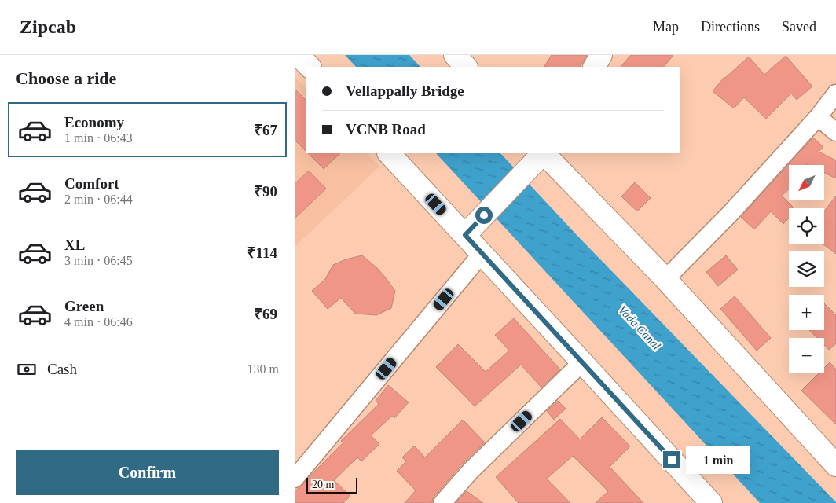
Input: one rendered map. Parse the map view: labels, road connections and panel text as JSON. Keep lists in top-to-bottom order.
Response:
{
  "water": ["Vada Canal"],
  "scale_bar": "20 m",
  "north": "bottom left",
  "page": {
    "header": "Zipcab",
    "nav": ["Map", "Directions", "Saved"],
    "heading": "Choose a ride",
    "banner": ["Vellappally Bridge", "VCNB Road"],
    "list": [
      {
        "name": "Economy",
        "note": "1 min · 06:43",
        "value": "₹67"
      },
      {
        "name": "Comfort",
        "note": "2 min · 06:44",
        "value": "₹90"
      },
      {
        "name": "XL",
        "note": "3 min · 06:45",
        "value": "₹114"
      },
      {
        "name": "Green",
        "note": "4 min · 06:46",
        "value": "₹69"
      }
    ],
    "map_buttons": ["+", "−"],
    "pay": ["Cash", "130 m"],
    "buttons": "Confirm",
    "bubble": "1 min",
    "scale": "20 m"
  }
}
